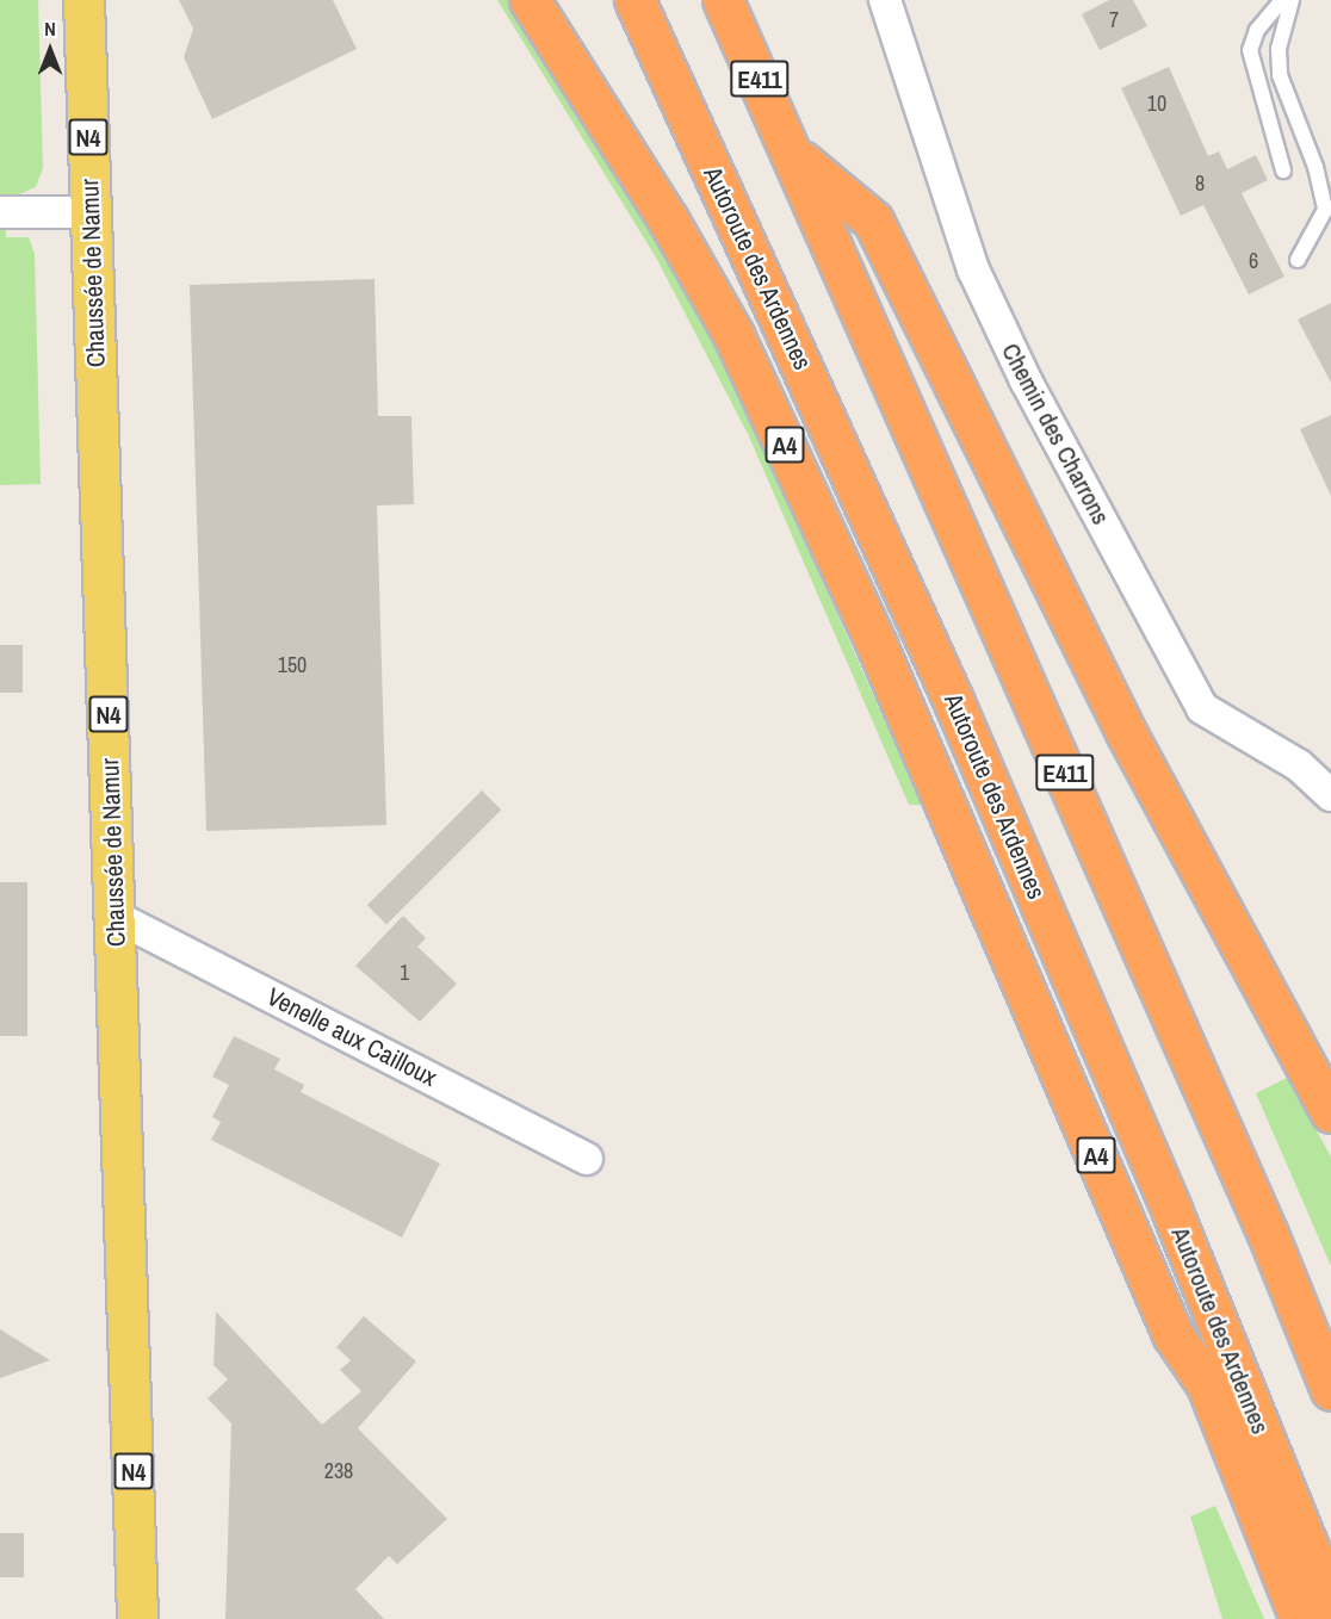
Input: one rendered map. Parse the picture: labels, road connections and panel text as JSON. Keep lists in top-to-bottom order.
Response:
{
  "streets": {
    "highway": ["E411", "Autoroute des Ardennes", "A4"],
    "main road": ["N4", "Chaussée de Namur"],
    "street": ["Chemin des Charrons", "Venelle aux Cailloux"]
  },
  "crossings": [
    ["Chaussée de Namur", "Venelle aux Cailloux"]
  ],
  "house_numbers": [
    "7",
    "10",
    "8",
    "6",
    "150",
    "1",
    "238"
  ],
  "north": "top"
}
